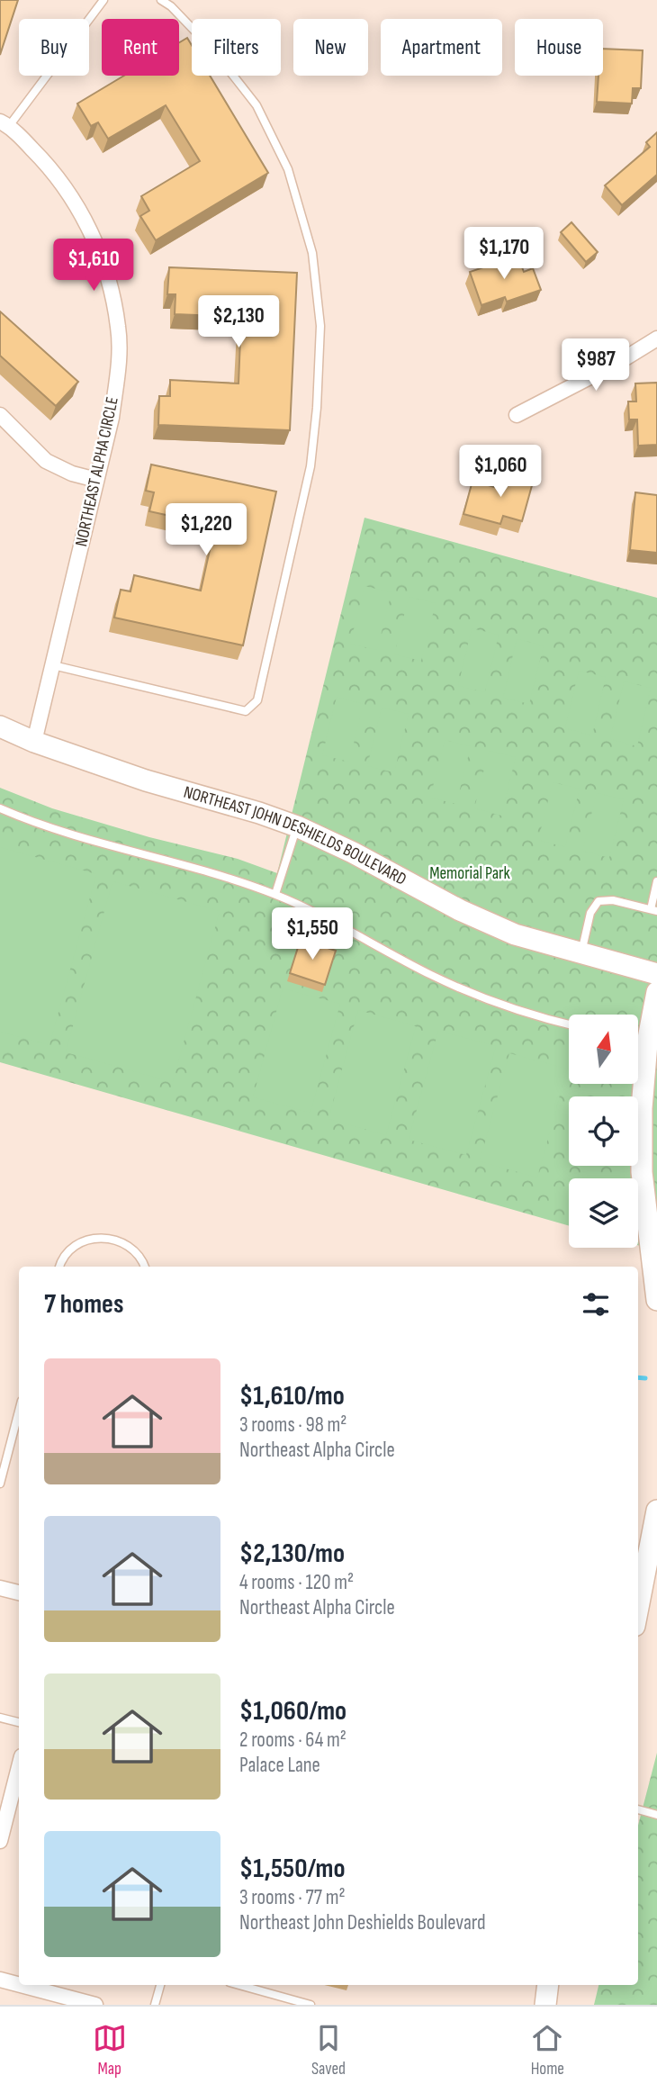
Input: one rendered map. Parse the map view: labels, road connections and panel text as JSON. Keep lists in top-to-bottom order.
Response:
{
  "streets": {
    "street": ["NORTHEAST ALPHA CIRCLE", "NORTHEAST JOHN DESHIELDS BOULEVARD"]
  },
  "crossings": [
    ["NORTHEAST ALPHA CIRCLE", "NORTHEAST JOHN DESHIELDS BOULEVARD"]
  ],
  "parks": ["Memorial Park"],
  "north": "top",
  "page": {
    "chip": [
      "Buy",
      "Rent",
      "Filters",
      "New",
      "Apartment",
      "House"
    ],
    "price": [
      "$1,170",
      "$1,610",
      "$2,130",
      "$987",
      "$1,060",
      "$1,220",
      "$1,550"
    ],
    "heading": "7 homes",
    "list": [
      {
        "name": "$1,610/mo",
        "note": "3 rooms · 98 m² · Northeast Alpha Circle"
      },
      {
        "name": "$2,130/mo",
        "note": "4 rooms · 120 m² · Northeast Alpha Circle"
      },
      {
        "name": "$1,060/mo",
        "note": "2 rooms · 64 m² · Palace Lane"
      },
      {
        "name": "$1,550/mo",
        "note": "3 rooms · 77 m² · Northeast John Deshields Boulevard"
      }
    ],
    "tabs": ["Map", "Saved", "Home"]
  }
}
